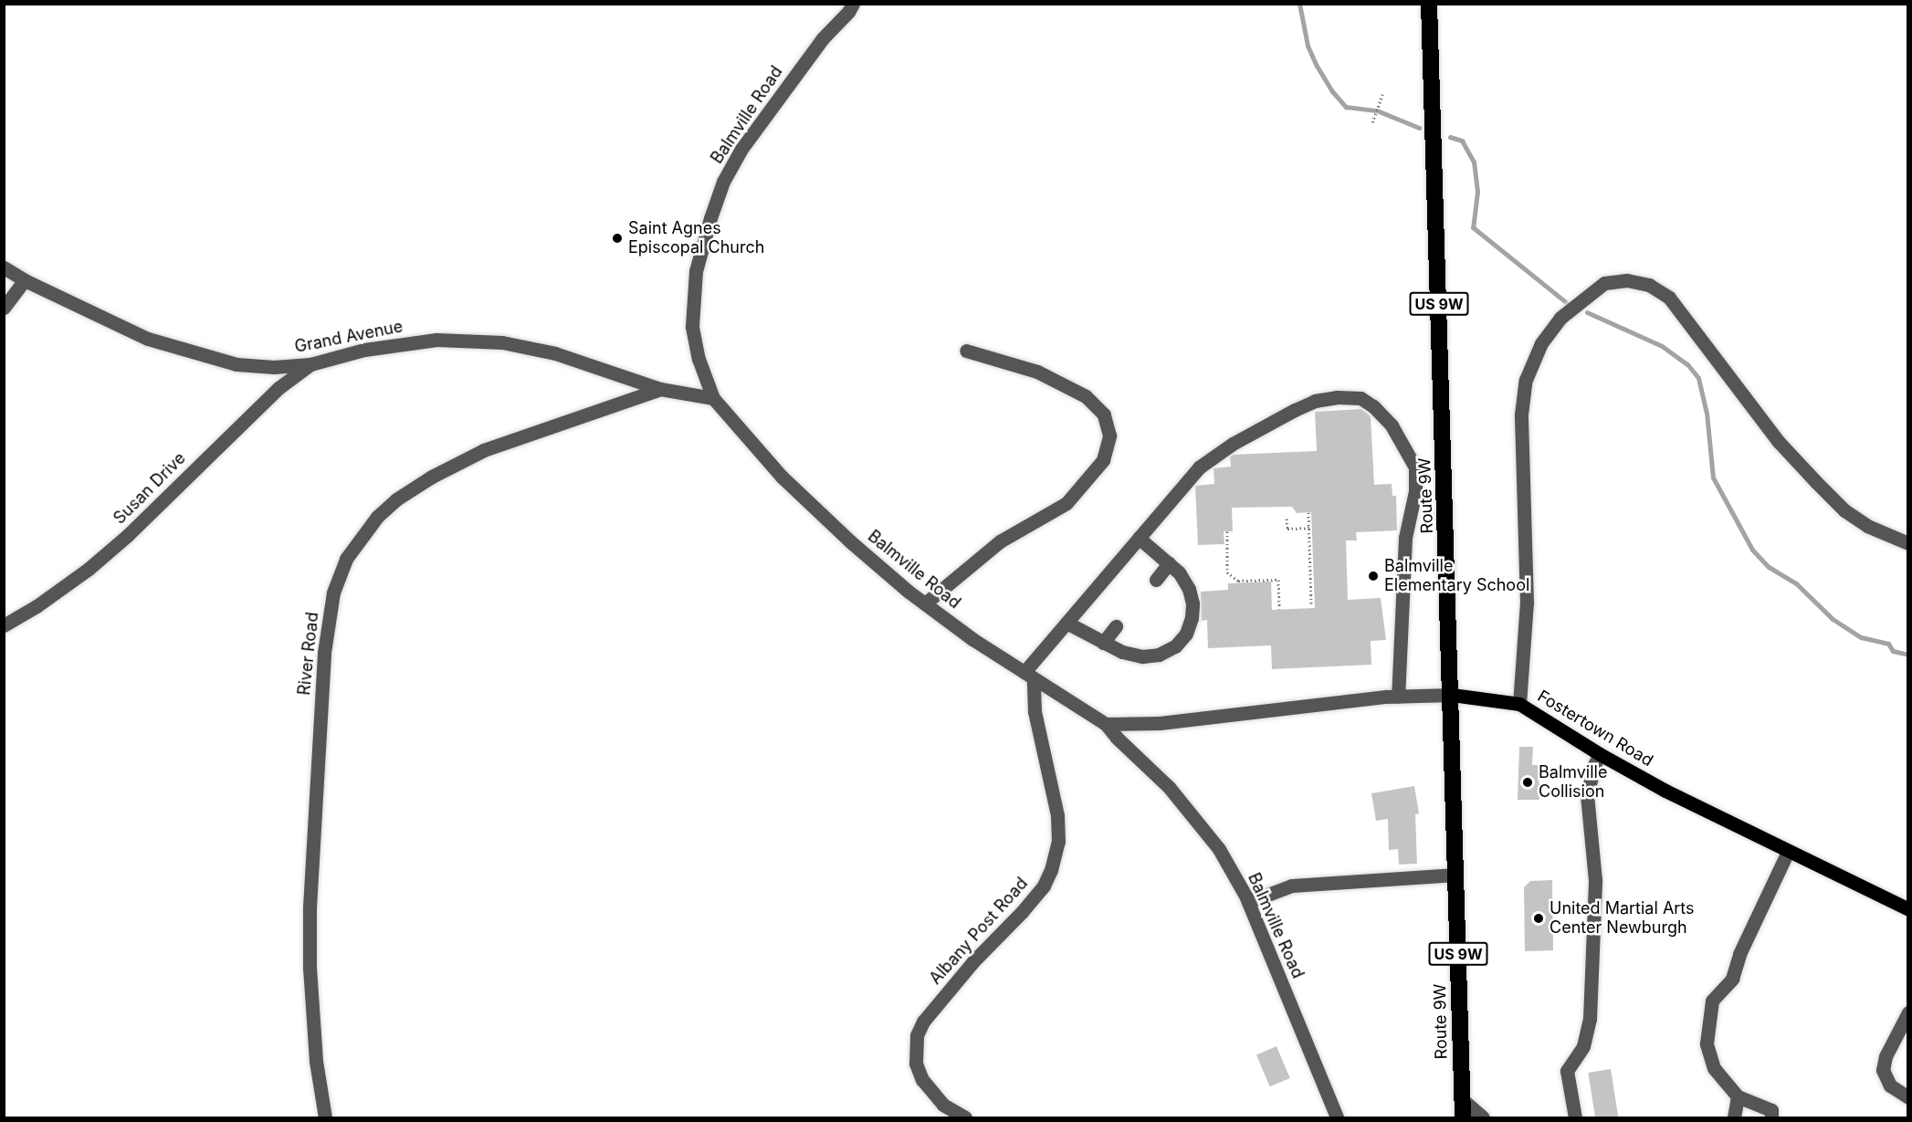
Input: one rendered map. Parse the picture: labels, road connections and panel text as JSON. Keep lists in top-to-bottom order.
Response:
{
  "streets": {
    "highway": ["US 9W", "Route 9W"],
    "main road": ["Fostertown Road"],
    "street": [
      "Balmville Road",
      "Grand Avenue",
      "Susan Drive",
      "River Road",
      "Albany Post Road"
    ]
  },
  "crossings": [
    ["Balmville Road", "Grand Avenue"],
    ["Balmville Road", "Fostertown Road"],
    ["Balmville Road", "Albany Post Road"],
    ["Grand Avenue", "Susan Drive"],
    ["Grand Avenue", "River Road"],
    ["Route 9W", "Fostertown Road"]
  ],
  "places": [
    "Saint Agnes Episcopal Church",
    "Balmville Elementary School",
    "Balmville Collision",
    "United Martial Arts Center Newburgh"
  ]
}
